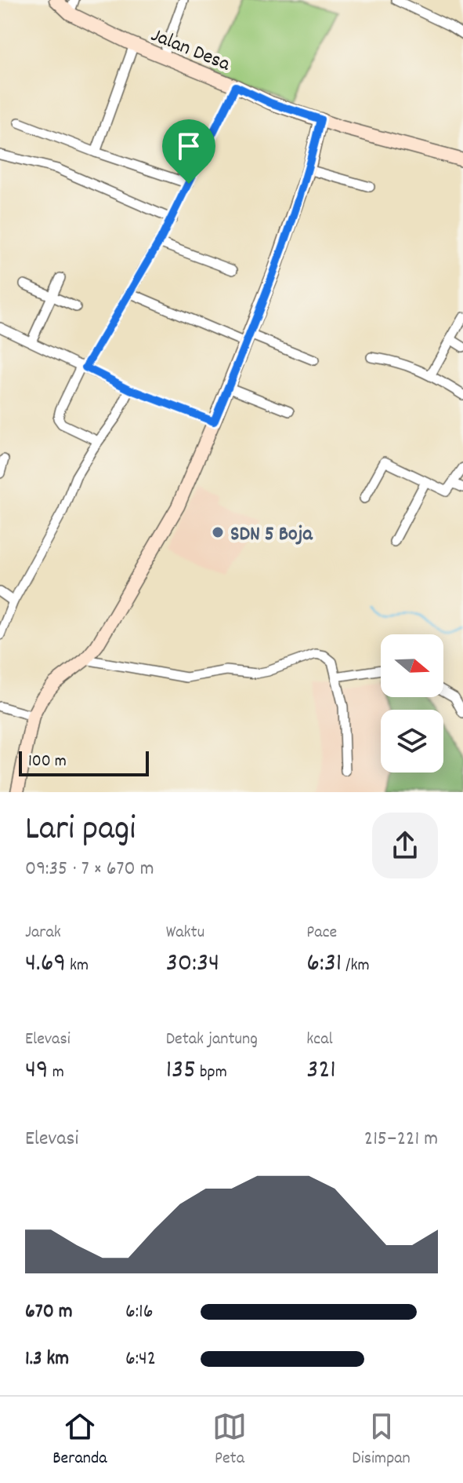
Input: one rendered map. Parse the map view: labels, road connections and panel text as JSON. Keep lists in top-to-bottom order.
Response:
{
  "streets": {
    "street": ["Jalan Desa"]
  },
  "places": ["SDN 5 Boja"],
  "scale_bar": "100 m",
  "north": "right",
  "page": {
    "scale": "100 m",
    "heading": ["Lari pagi", "09:35 · 7 × 670 m"],
    "stats": [
      ["Jarak", "4.69 km"],
      ["Waktu", "30:34"],
      ["Pace", "6:31 /km"],
      ["Elevasi", "49 m"],
      ["Detak jantung", "135 bpm"],
      ["kcal", "321"]
    ],
    "chart": ["Elevasi", "215–221 m"],
    "list": [
      {
        "name": "670 m",
        "note": "6:16"
      },
      {
        "name": "1.3 km",
        "note": "6:42"
      }
    ],
    "tabs": ["Beranda", "Peta", "Disimpan"]
  }
}
